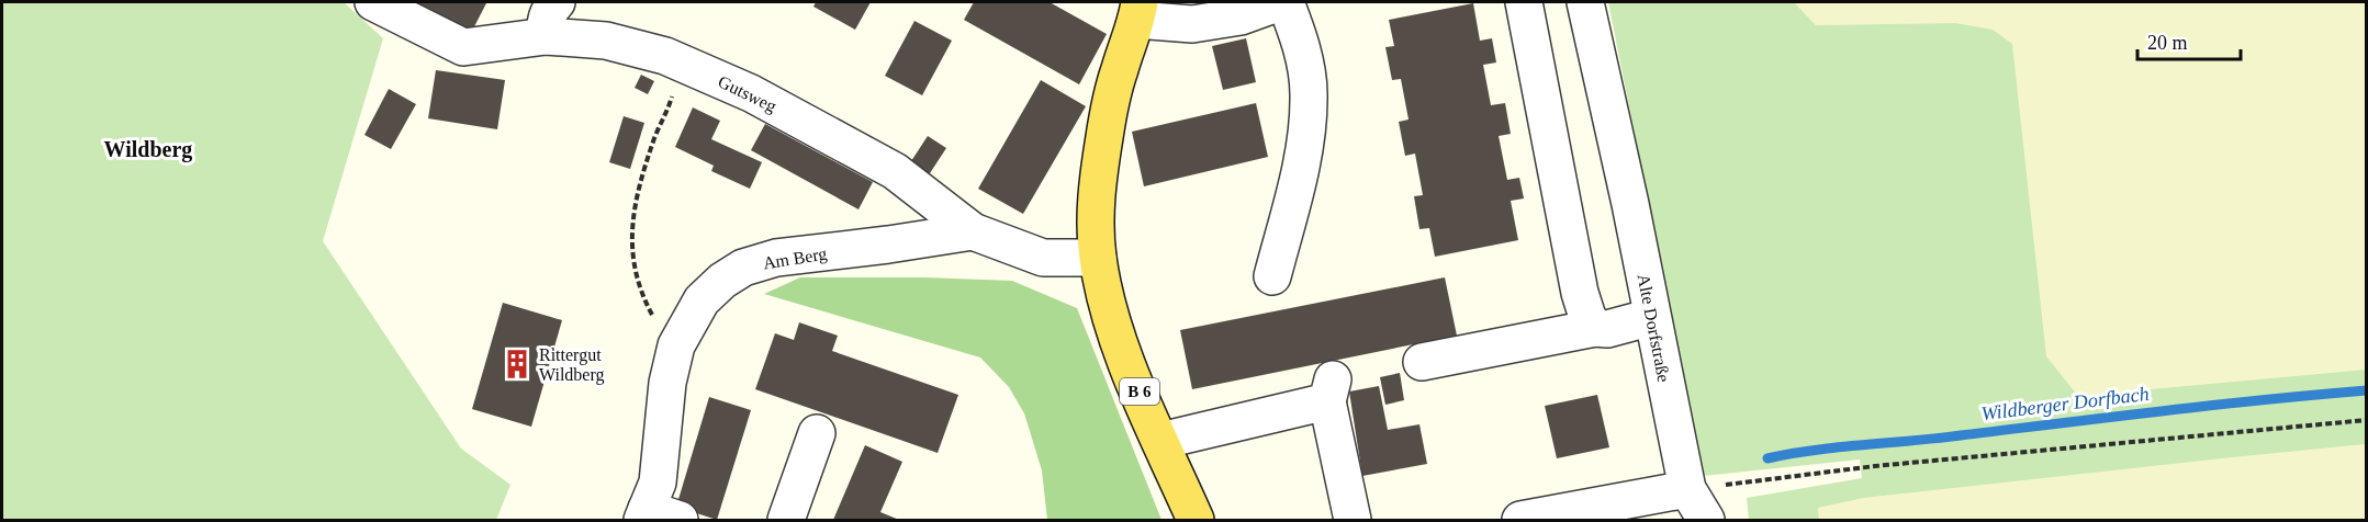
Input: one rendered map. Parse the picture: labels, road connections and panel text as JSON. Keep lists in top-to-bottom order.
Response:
{
  "streets": {
    "main road": ["B 6"],
    "street": ["Gutsweg", "Am Berg", "Alte Dorfstraße"]
  },
  "crossings": [
    ["Gutsweg", "Am Berg"],
    ["Gutsweg", "B 6"]
  ],
  "districts": ["Wildberg"],
  "water": ["Wildberger Dorfbach"],
  "places": {
    "building": ["Rittergut Wildberg"]
  },
  "scale_bar": "20 m"
}
